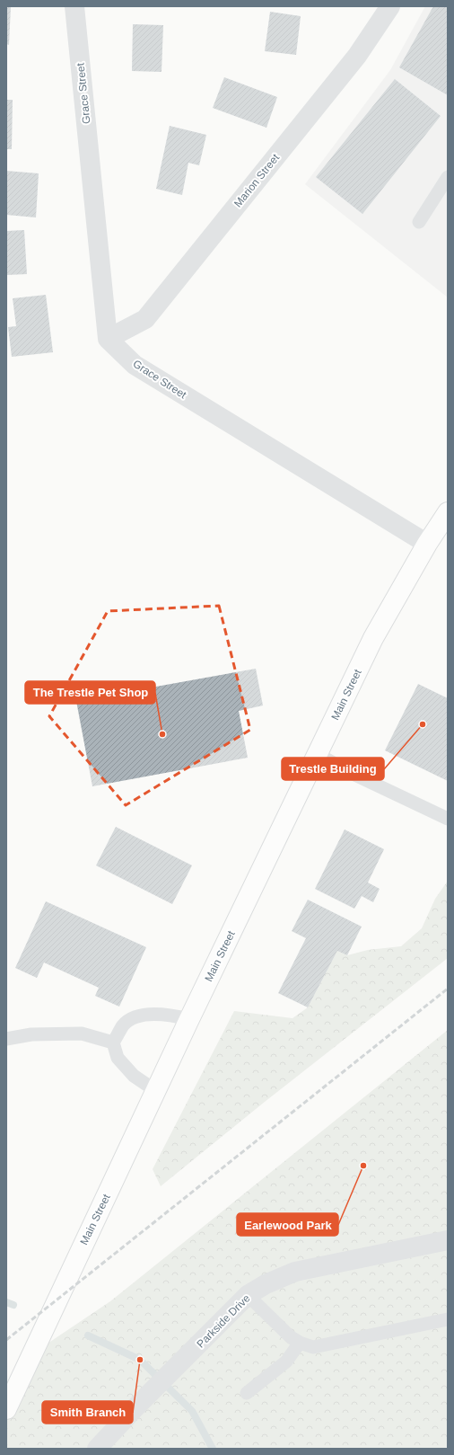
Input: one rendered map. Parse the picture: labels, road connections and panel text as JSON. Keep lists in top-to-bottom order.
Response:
{
  "streets": {
    "main road": ["Main Street"],
    "street": ["Grace Street", "Marion Street", "Parkside Drive"]
  },
  "crossings": [
    ["Grace Street", "Marion Street"],
    ["Grace Street", "Main Street"]
  ],
  "places": [
    "Trestle Building",
    "The Trestle Pet Shop",
    "Earlewood Park",
    "Smith Branch"
  ]
}
